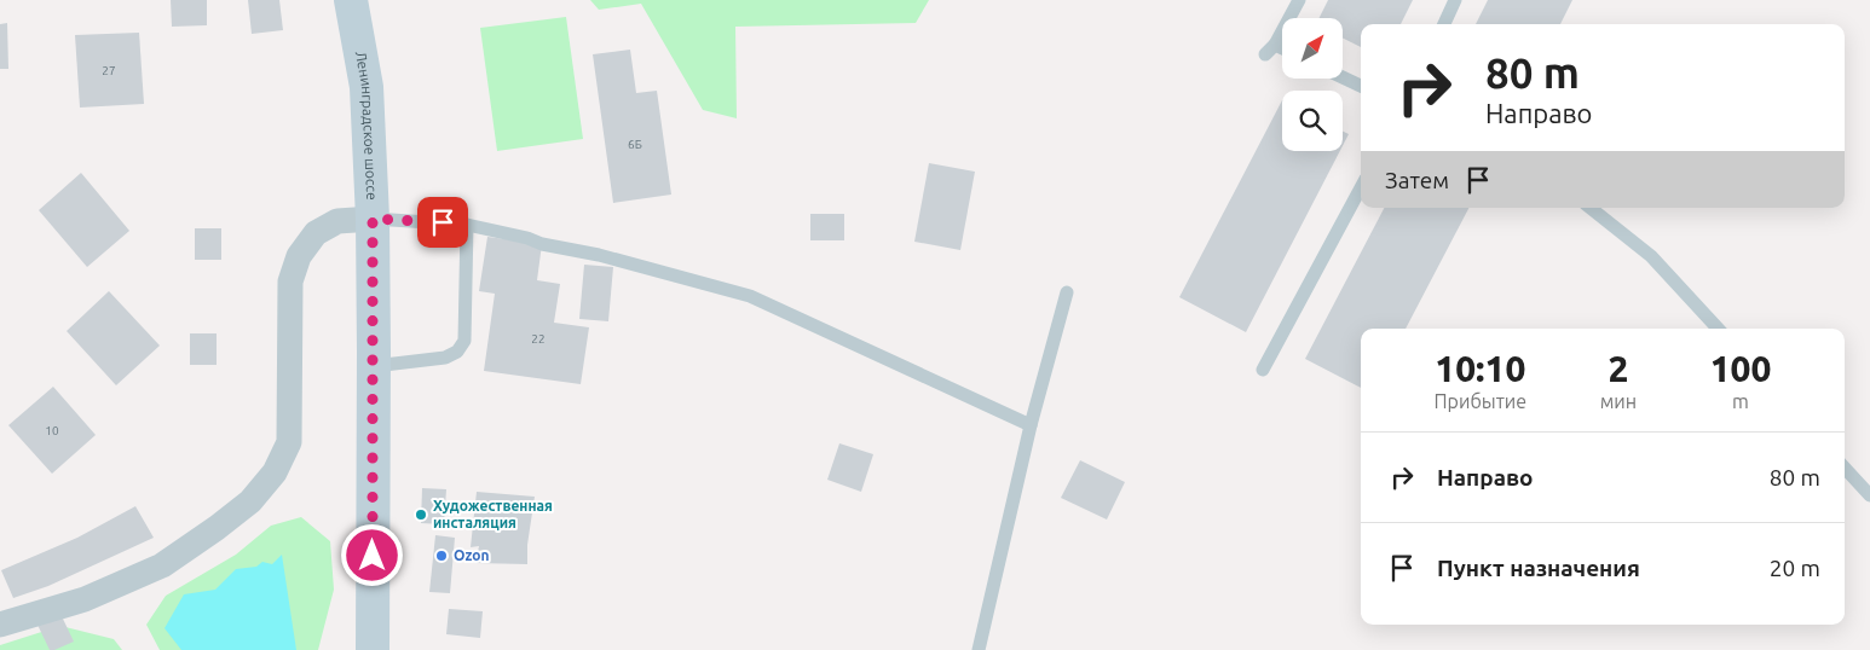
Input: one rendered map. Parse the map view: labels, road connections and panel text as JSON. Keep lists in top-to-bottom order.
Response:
{
  "streets": {
    "main road": ["Ленинградское шоссе"]
  },
  "places": ["Художественная инсталяция", "Ozon"],
  "house_numbers": [
    "27",
    "6Б",
    "22",
    "10"
  ],
  "north": "top right",
  "page": {
    "turn": ["80 m", "Направо"],
    "then": "Затем",
    "eta": [
      "10:10",
      "Прибытие",
      "2",
      "мин",
      "100",
      "m"
    ],
    "list": [
      {
        "name": "Направо",
        "value": "80 m"
      },
      {
        "name": "Пункт назначения",
        "value": "20 m"
      }
    ]
  }
}
